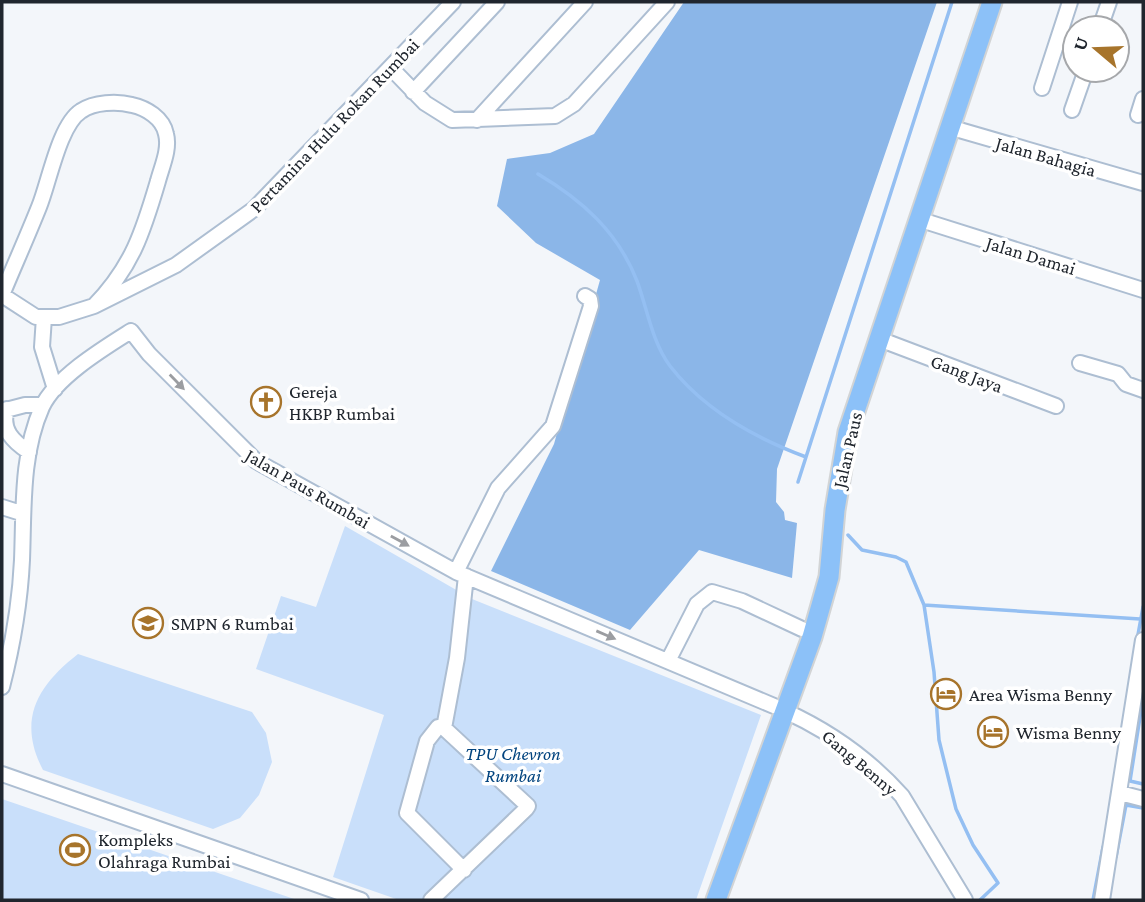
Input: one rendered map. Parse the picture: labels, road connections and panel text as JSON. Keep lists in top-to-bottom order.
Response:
{
  "streets": {
    "main road": ["Jalan Paus"],
    "street": [
      "Pertamina Hulu Rokan Rumbai",
      "Jalan Bahagia",
      "Jalan Damai",
      "Gang Jaya",
      "Jalan Paus Rumbai",
      "Gang Benny"
    ]
  },
  "crossings": [
    ["Jalan Bahagia", "Jalan Paus"],
    ["Jalan Damai", "Jalan Paus"],
    ["Gang Jaya", "Jalan Paus"],
    ["Jalan Paus", "Jalan Paus Rumbai"],
    ["Jalan Paus", "Gang Benny"],
    ["Jalan Paus Rumbai", "Gang Benny"]
  ],
  "one_way": ["Jalan Paus Rumbai"],
  "parks": ["TPU Chevron Rumbai"],
  "places": {
    "church": ["Gereja HKBP Rumbai"],
    "school or university": ["SMPN 6 Rumbai"],
    "hotel": ["Area Wisma Benny", "Wisma Benny"],
    "sports": ["Kompleks Olahraga Rumbai"]
  },
  "north": "left"
}
